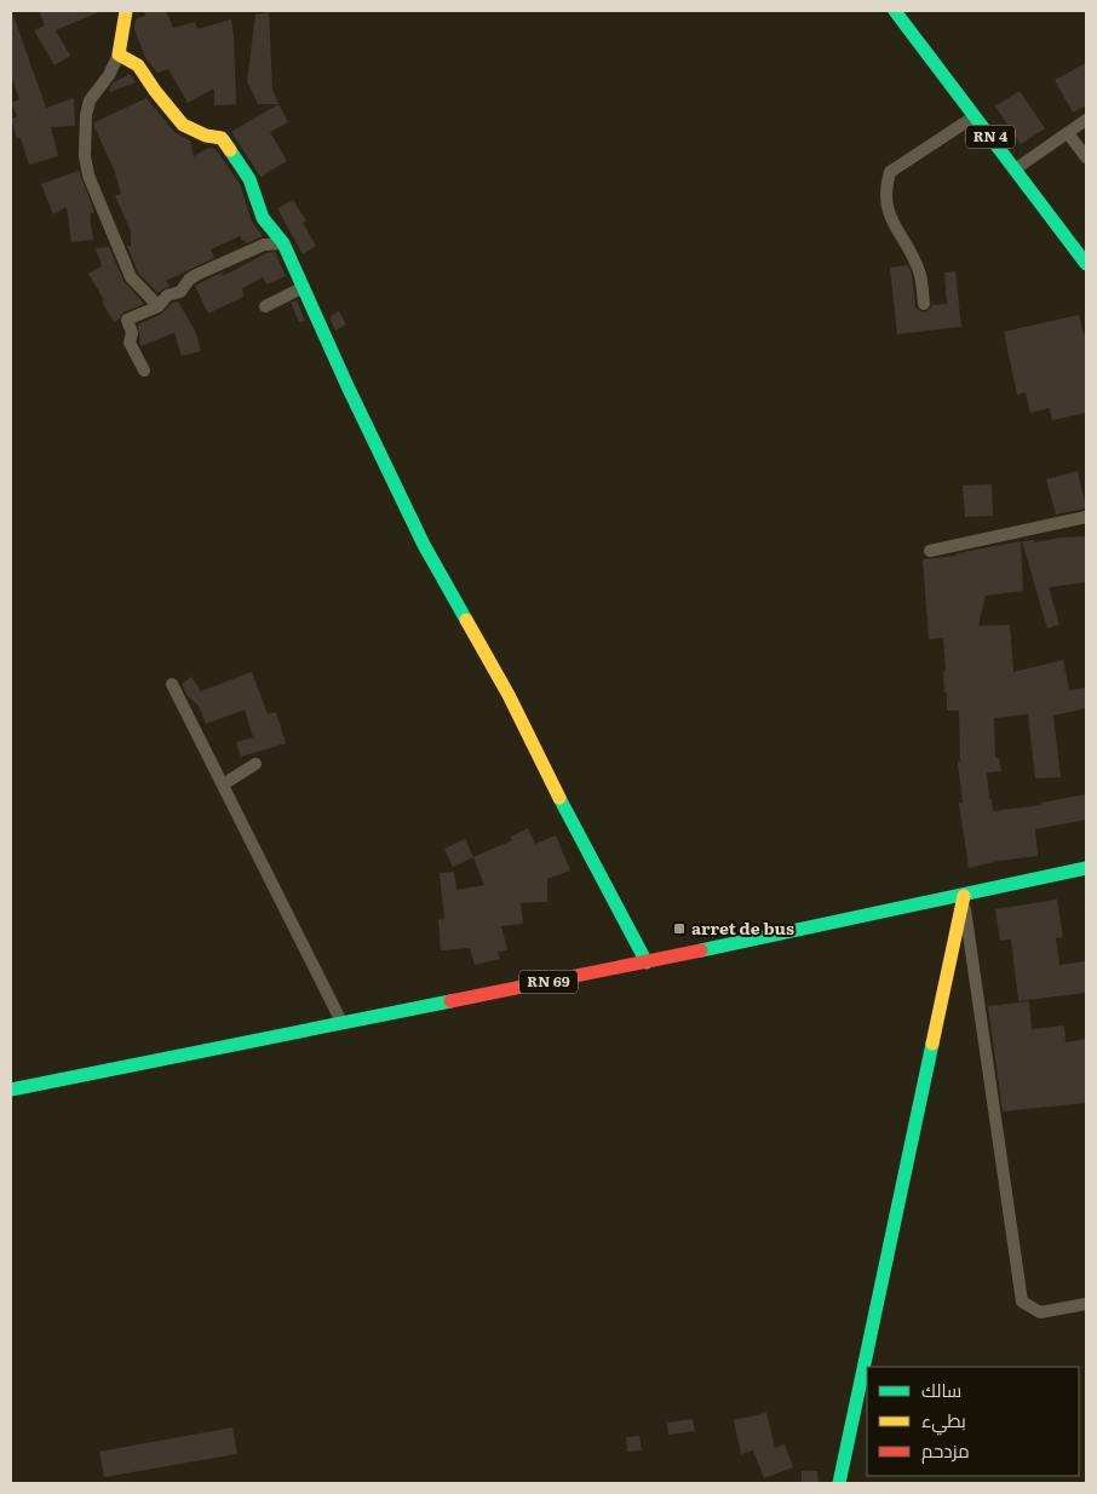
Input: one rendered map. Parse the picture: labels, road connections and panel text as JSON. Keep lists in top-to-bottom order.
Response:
{
  "streets": {
    "main road": ["RN 4", "RN 69"]
  },
  "places": {
    "transit": ["arret de bus"]
  },
  "legend": ["سالك", "بطيء", "مزدحم"]
}
